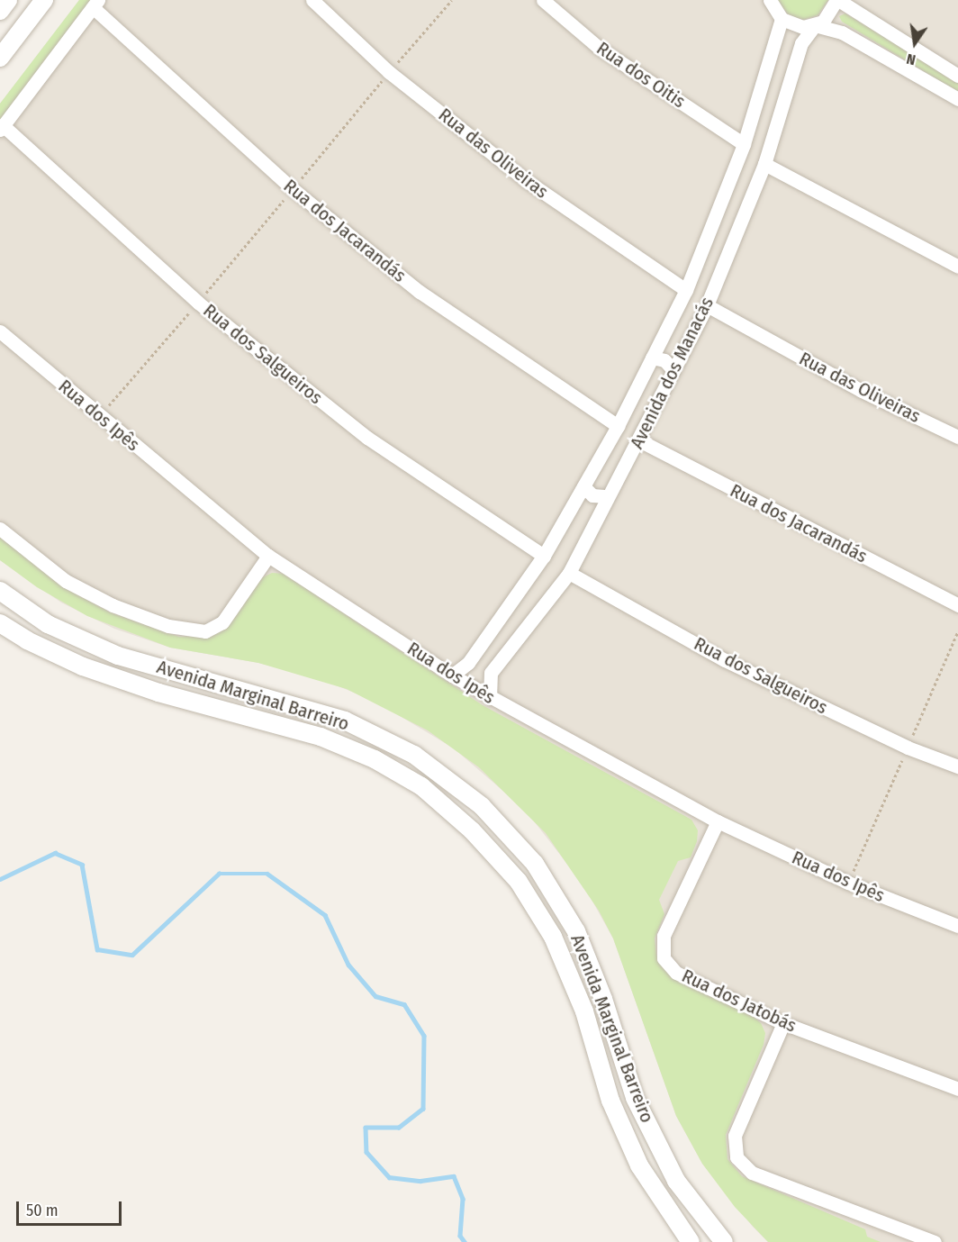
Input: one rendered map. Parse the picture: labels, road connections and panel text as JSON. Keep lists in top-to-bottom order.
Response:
{
  "streets": {
    "street": [
      "Rua dos Oitis",
      "Rua das Oliveiras",
      "Rua dos Jacarandás",
      "Rua dos Salgueiros",
      "Avenida dos Manacás",
      "Rua dos Ipês",
      "Avenida Marginal Barreiro",
      "Rua dos Jatobás"
    ]
  },
  "crossings": [
    ["Rua dos Oitis", "Avenida dos Manacás"],
    ["Rua das Oliveiras", "Avenida dos Manacás"],
    ["Rua dos Jacarandás", "Avenida dos Manacás"],
    ["Rua dos Salgueiros", "Avenida dos Manacás"],
    ["Avenida dos Manacás", "Rua dos Ipês"],
    ["Rua dos Ipês", "Rua dos Jatobás"]
  ],
  "scale_bar": "50 m",
  "north": "bottom"
}
